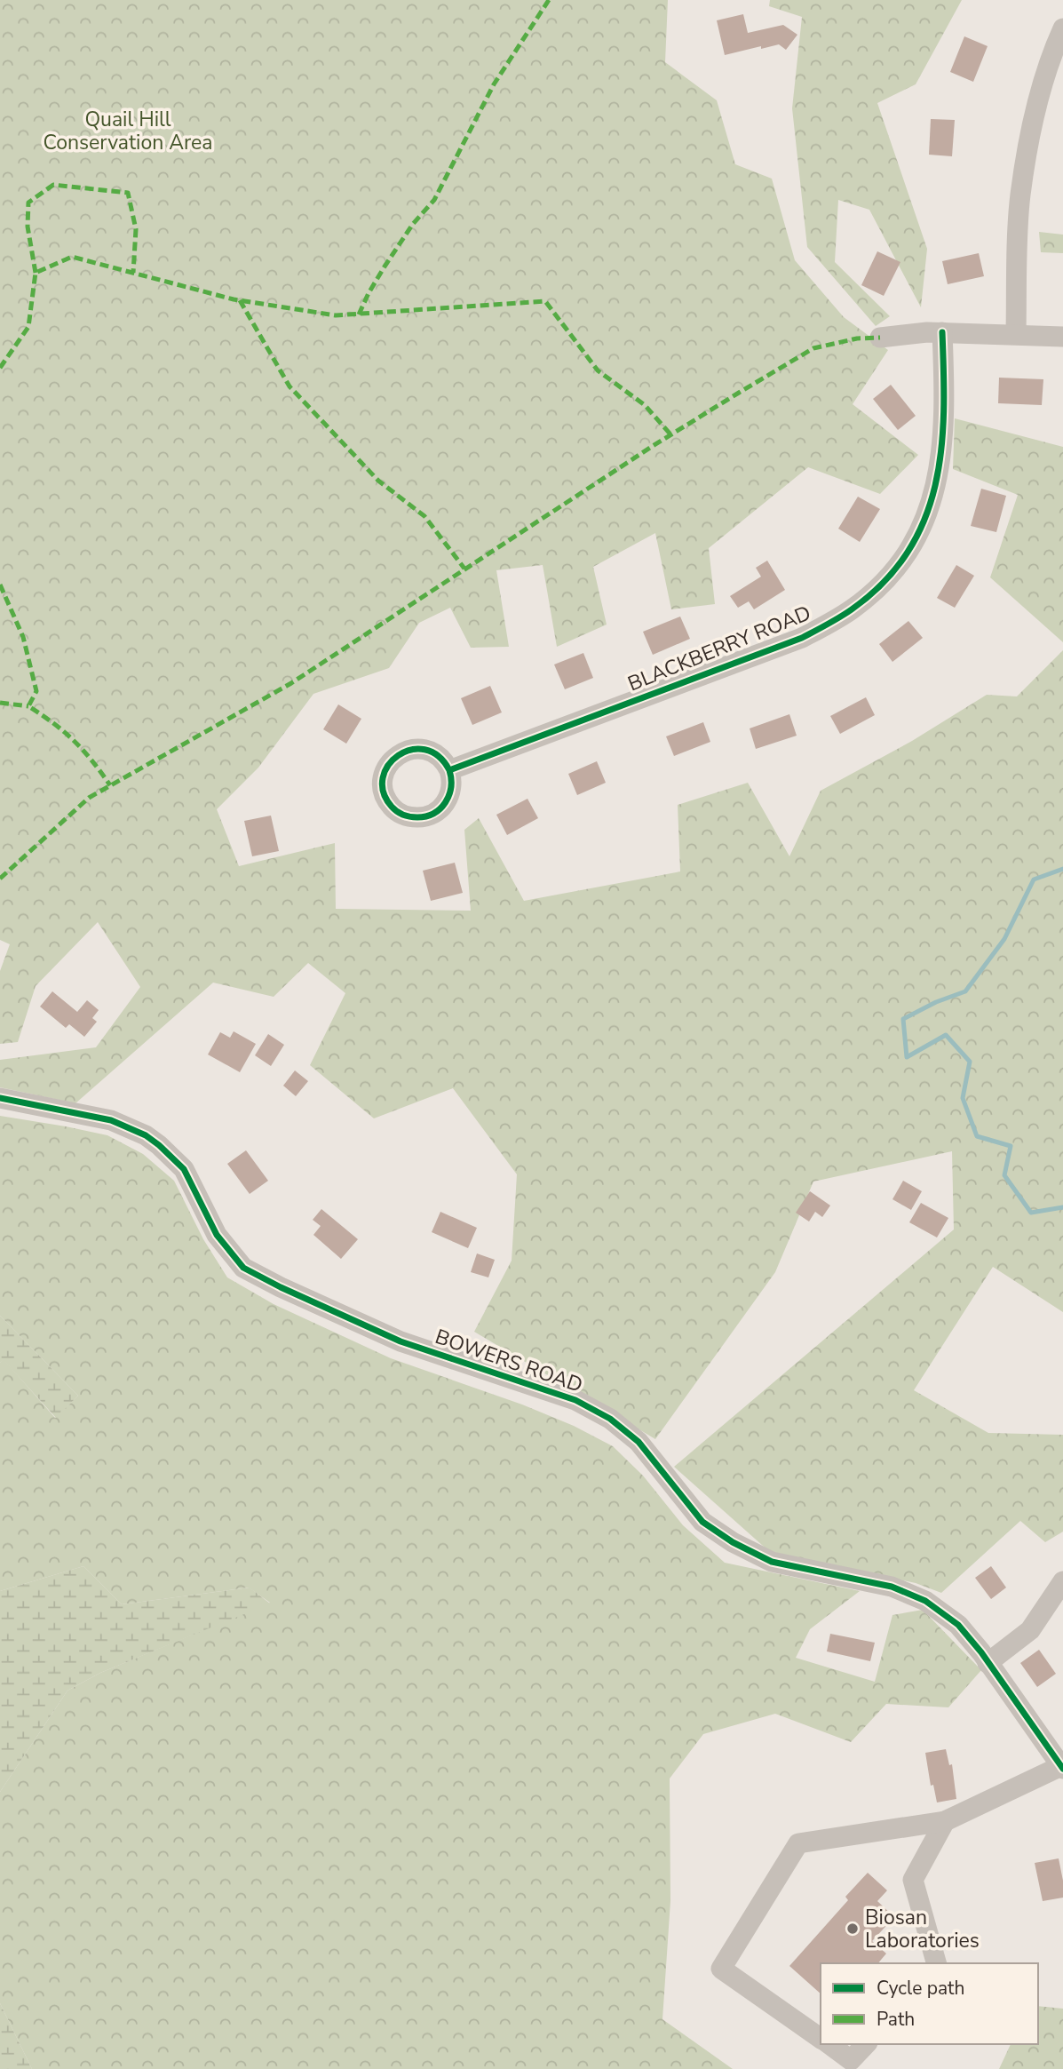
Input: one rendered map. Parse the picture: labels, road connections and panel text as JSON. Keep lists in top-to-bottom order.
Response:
{
  "streets": {
    "street": ["BLACKBERRY ROAD", "BOWERS ROAD"]
  },
  "parks": ["Quail Hill Conservation Area"],
  "places": ["Biosan Laboratories"],
  "legend": ["Cycle path", "Path"]
}
